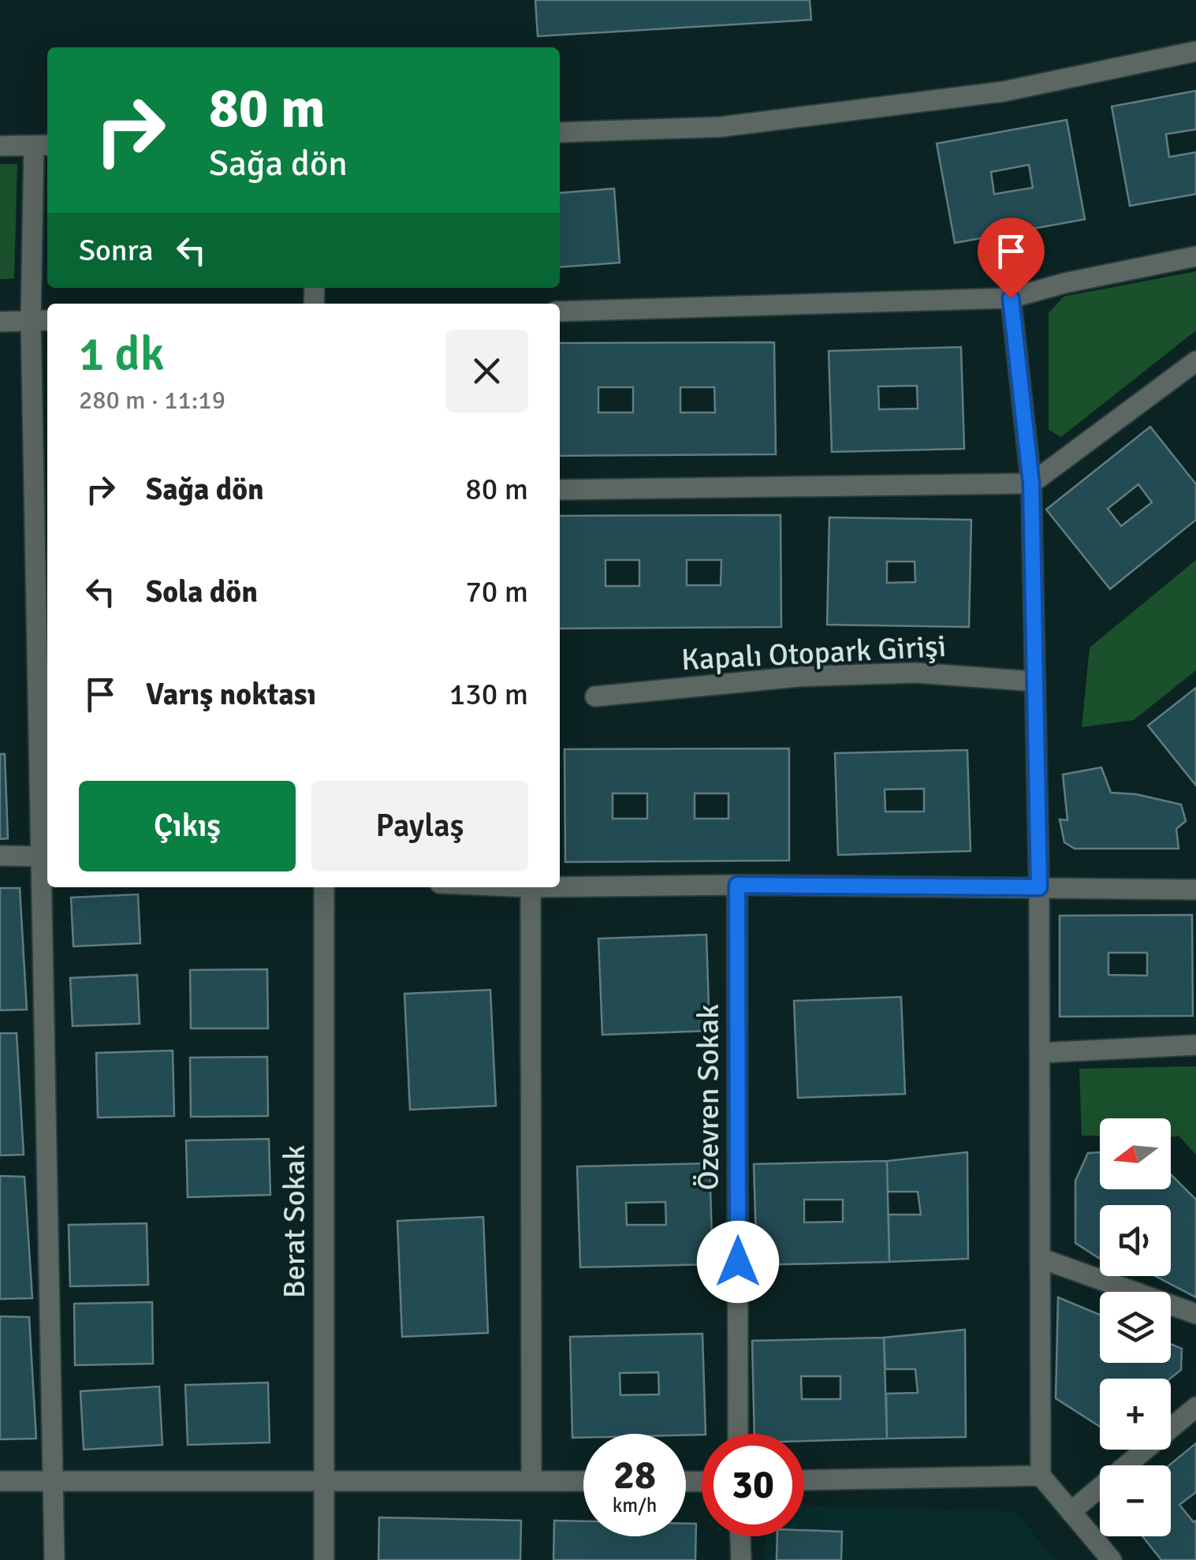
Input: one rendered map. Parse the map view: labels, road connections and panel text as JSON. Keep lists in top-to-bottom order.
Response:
{
  "streets": {
    "street": ["Kapalı Otopark Girişi", "Özevren Sokak", "Berat Sokak"]
  },
  "north": "left",
  "page": {
    "turn": ["80 m", "Sağa dön"],
    "then": "Sonra",
    "heading": ["1 dk", "280 m · 11:19"],
    "list": [
      {
        "name": "Sağa dön",
        "value": "80 m"
      },
      {
        "name": "Sola dön",
        "value": "70 m"
      },
      {
        "name": "Varış noktası",
        "value": "130 m"
      }
    ],
    "buttons": ["Çıkış", "Paylaş"],
    "map_buttons": ["+", "−"],
    "speed": "28 km/h",
    "limit": "30"
  }
}
